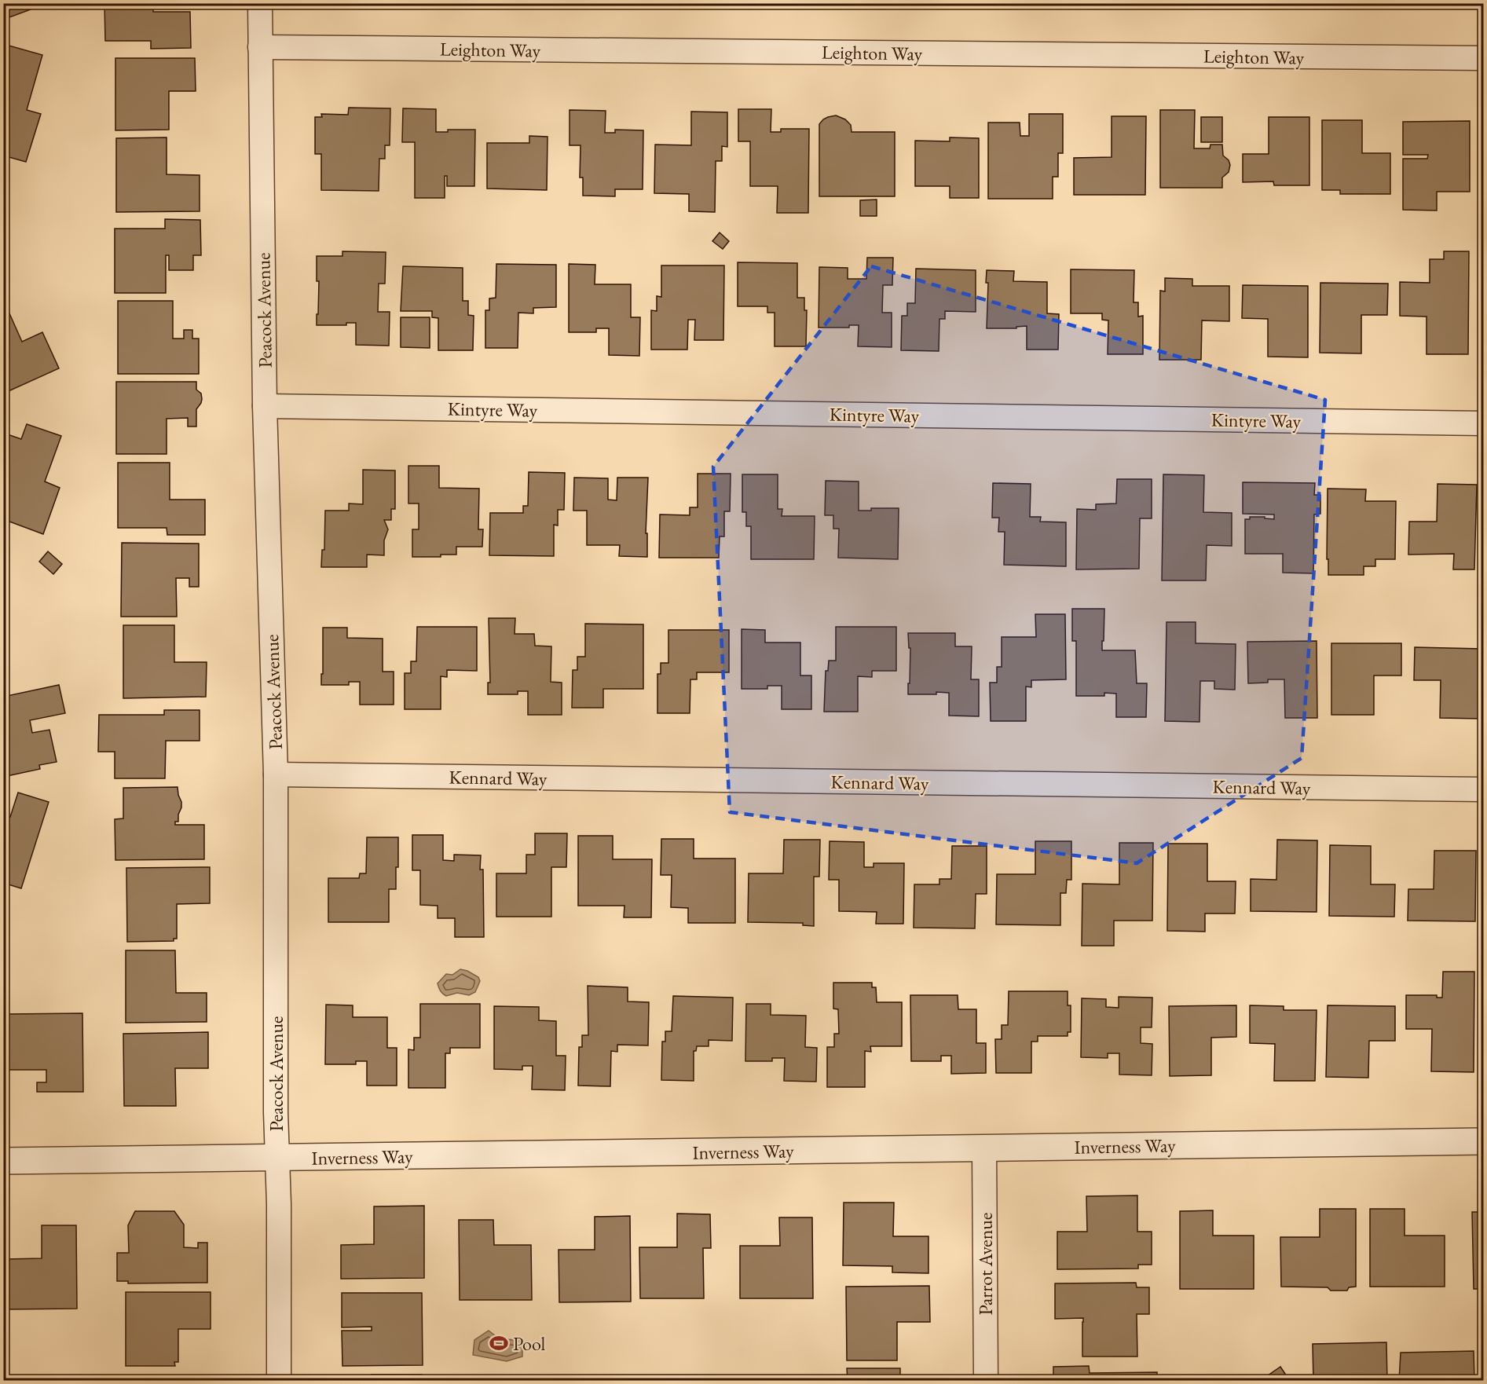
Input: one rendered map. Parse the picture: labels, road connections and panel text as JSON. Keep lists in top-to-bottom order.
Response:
{
  "streets": {
    "street": [
      "Leighton Way",
      "Peacock Avenue",
      "Kintyre Way",
      "Kennard Way",
      "Inverness Way",
      "Parrot Avenue"
    ]
  },
  "crossings": [
    ["Leighton Way", "Peacock Avenue"],
    ["Peacock Avenue", "Kintyre Way"],
    ["Peacock Avenue", "Kennard Way"],
    ["Peacock Avenue", "Inverness Way"],
    ["Inverness Way", "Parrot Avenue"]
  ],
  "places": {
    "sports": ["Pool"]
  }
}
